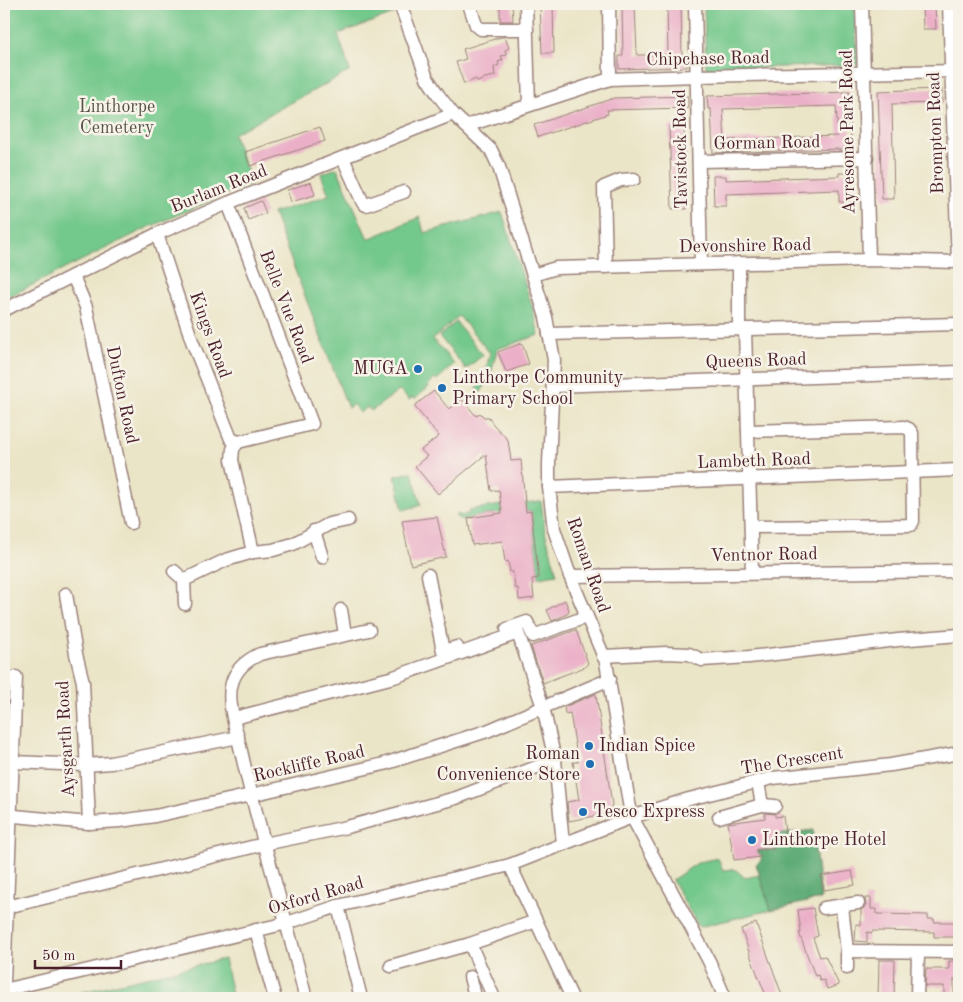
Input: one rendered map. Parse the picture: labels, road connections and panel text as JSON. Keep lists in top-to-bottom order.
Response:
{
  "streets": {
    "street": [
      "Chipchase Road",
      "Ayresome Park Road",
      "Brompton Road",
      "Gorman Road",
      "Tavistock Road",
      "Burlam Road",
      "Devonshire Road",
      "Belle Vue Road",
      "Kings Road",
      "Queens Road",
      "Dufton Road",
      "Lambeth Road",
      "Ventnor Road",
      "Roman Road",
      "Aysgarth Road",
      "The Crescent",
      "Rockliffe Road",
      "Oxford Road"
    ]
  },
  "crossings": [
    ["Chipchase Road", "Ayresome Park Road"],
    ["Chipchase Road", "Brompton Road"],
    ["Chipchase Road", "Tavistock Road"],
    ["Chipchase Road", "Roman Road"],
    ["Ayresome Park Road", "Gorman Road"],
    ["Ayresome Park Road", "Devonshire Road"],
    ["Brompton Road", "Devonshire Road"],
    ["Gorman Road", "Tavistock Road"],
    ["Tavistock Road", "Devonshire Road"],
    ["Burlam Road", "Belle Vue Road"],
    ["Burlam Road", "Kings Road"],
    ["Burlam Road", "Dufton Road"],
    ["Burlam Road", "Roman Road"],
    ["Devonshire Road", "Roman Road"],
    ["Belle Vue Road", "Kings Road"],
    ["Queens Road", "Roman Road"],
    ["Lambeth Road", "Roman Road"],
    ["Ventnor Road", "Roman Road"],
    ["Roman Road", "The Crescent"],
    ["Roman Road", "Rockliffe Road"],
    ["Roman Road", "Oxford Road"],
    ["Aysgarth Road", "Rockliffe Road"],
    ["The Crescent", "Oxford Road"]
  ],
  "parks": ["Linthorpe Cemetery"],
  "places": [
    "MUGA",
    "Linthorpe Community Primary School",
    "Indian Spice",
    "Roman Convenience Store",
    "Tesco Express",
    "Linthorpe Hotel"
  ],
  "scale_bar": "50 m"
}
